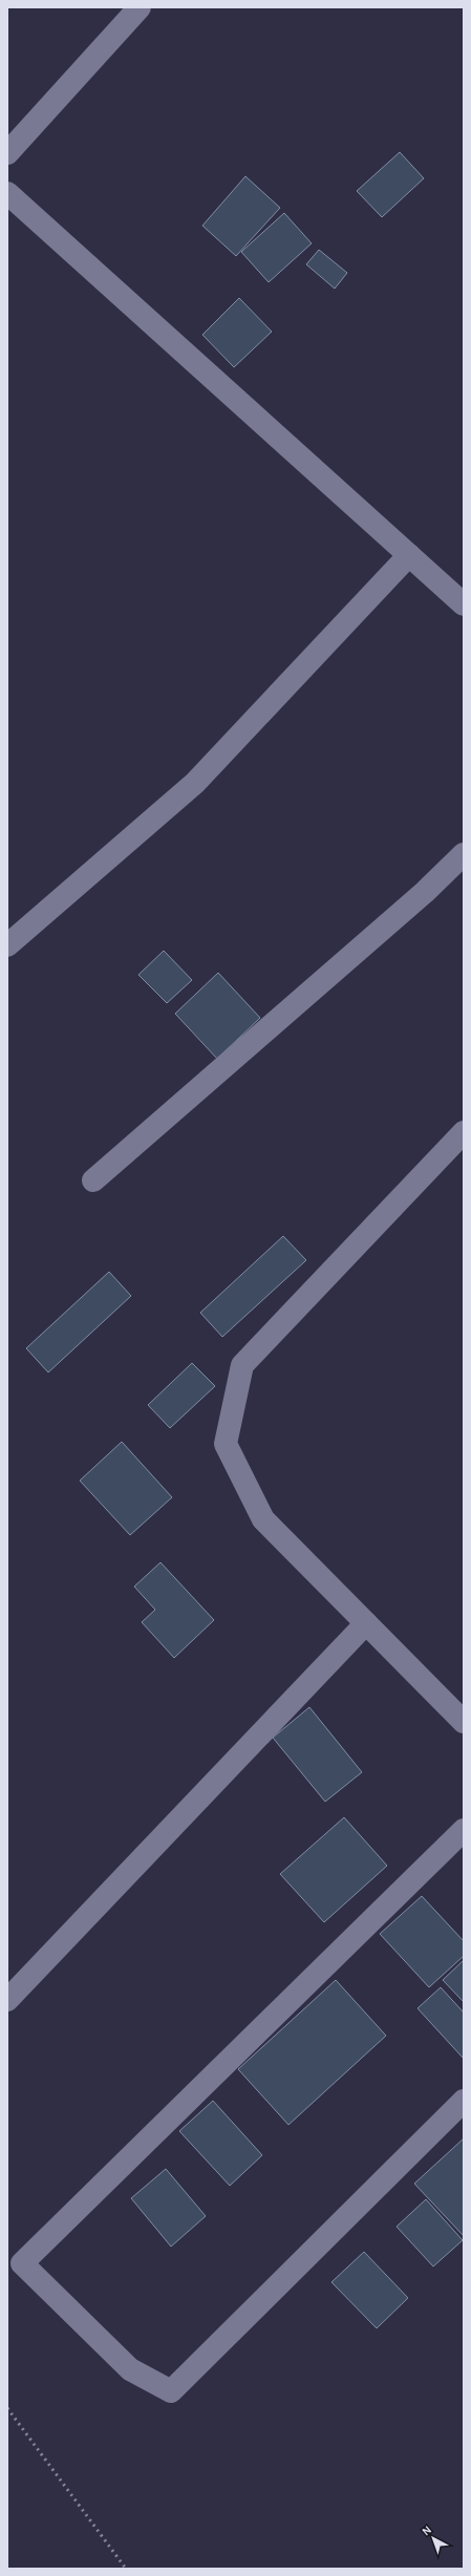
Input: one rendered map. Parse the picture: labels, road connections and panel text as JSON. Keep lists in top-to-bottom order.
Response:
{
  "north": "top left"
}
